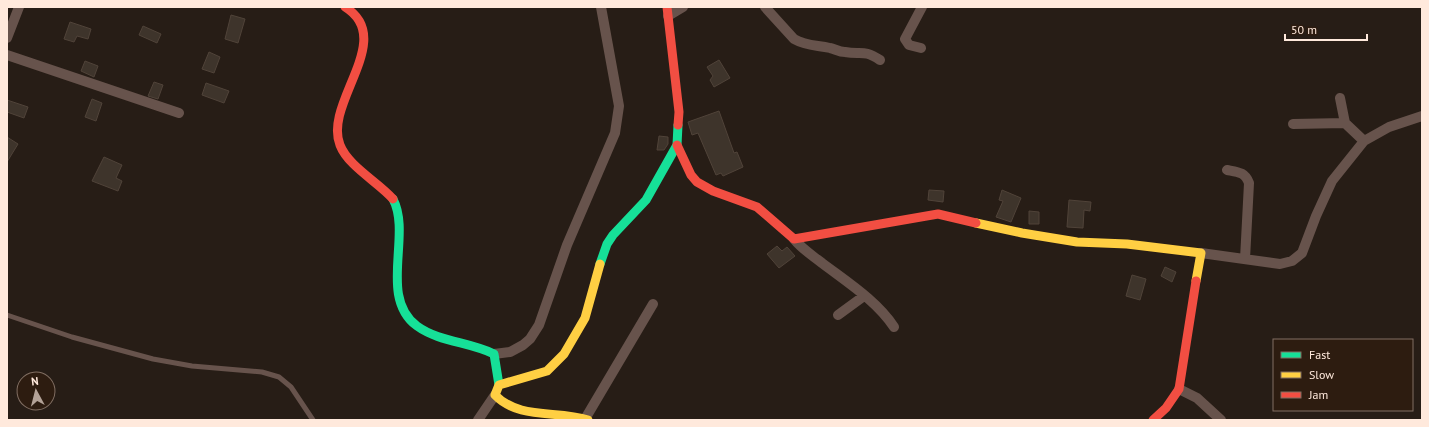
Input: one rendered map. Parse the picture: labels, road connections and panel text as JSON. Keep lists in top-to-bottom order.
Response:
{
  "legend": ["Fast", "Slow", "Jam"],
  "scale_bar": "50 m",
  "north": "top"
}
